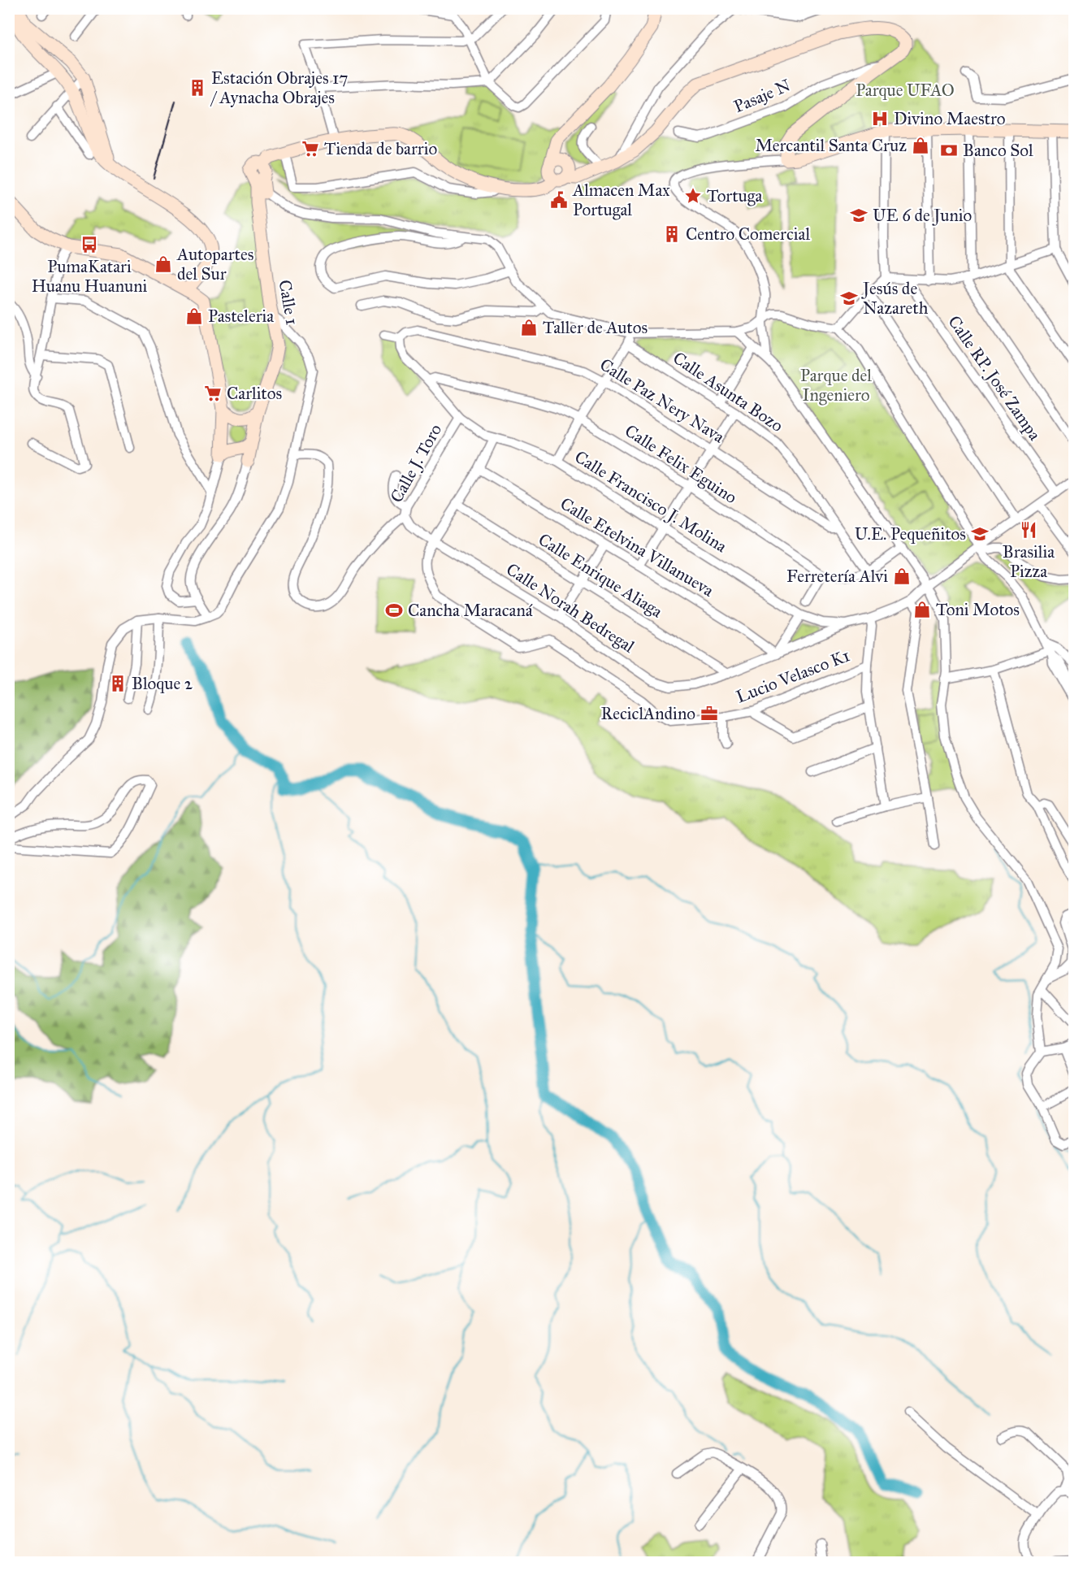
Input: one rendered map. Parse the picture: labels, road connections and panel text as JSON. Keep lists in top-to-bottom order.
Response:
{
  "streets": {
    "main road": ["Calle 1"],
    "street": [
      "Pasaje N",
      "Calle RP. José Zampa",
      "Calle Asunta Bozo",
      "Calle Paz Nery Nava",
      "Calle J. Toro",
      "Calle Felix Eguino",
      "Calle Francisco J. Molina",
      "Calle Etelvina Villanueva",
      "Calle Enrique Aliaga",
      "Calle Norah Bedregal",
      "Lucio Velasco K1"
    ]
  },
  "crossings": [
    ["Calle RP. José Zampa", "Calle Francisco J. Molina"],
    ["Calle Asunta Bozo", "Calle Paz Nery Nava"],
    ["Calle Asunta Bozo", "Calle Felix Eguino"],
    ["Calle Paz Nery Nava", "Calle Francisco J. Molina"],
    ["Calle J. Toro", "Calle Francisco J. Molina"],
    ["Calle J. Toro", "Calle Norah Bedregal"],
    ["Calle J. Toro", "Lucio Velasco K1"],
    ["Calle Felix Eguino", "Calle Francisco J. Molina"],
    ["Calle Francisco J. Molina", "Calle Norah Bedregal"],
    ["Calle Etelvina Villanueva", "Calle Norah Bedregal"],
    ["Calle Enrique Aliaga", "Calle Norah Bedregal"],
    ["Calle Norah Bedregal", "Lucio Velasco K1"]
  ],
  "parks": ["Parque UFAO", "Parque del Ingeniero"],
  "places": {
    "building": ["Estación Obrajes 17 / Aynacha Obrajes", "Centro Comercial", "Bloque 2"],
    "hospital": ["Divino Maestro"],
    "shop": [
      "Mercantil Santa Cruz",
      "Autopartes del Sur",
      "Pasteleria",
      "Taller de Autos",
      "Ferretería Alvi",
      "Toni Motos"
    ],
    "supermarket": ["Tienda de barrio", "Carlitos"],
    "bank": ["Banco Sol"],
    "place": ["Tortuga"],
    "public building": ["Almacen Max Portugal"],
    "school or university": ["UE 6 de Junio", "Jesús de Nazareth", "U.E. Pequeñitos"],
    "bus stop": ["PumaKatari Huanu Huanuni"],
    "restaurant": ["Brasilia Pizza"],
    "sports": ["Cancha Maracaná"],
    "office": ["ReciclAndino"]
  }
}
